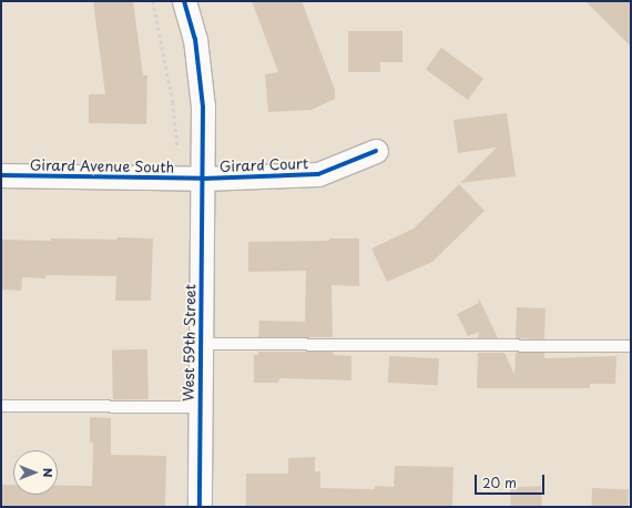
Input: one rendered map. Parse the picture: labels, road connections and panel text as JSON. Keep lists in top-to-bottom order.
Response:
{
  "streets": {
    "street": ["Girard Court", "Girard Avenue South", "West 59th Street"]
  },
  "crossings": [
    ["Girard Court", "Girard Avenue South"],
    ["Girard Court", "West 59th Street"],
    ["Girard Avenue South", "West 59th Street"]
  ],
  "scale_bar": "20 m",
  "north": "right"
}
